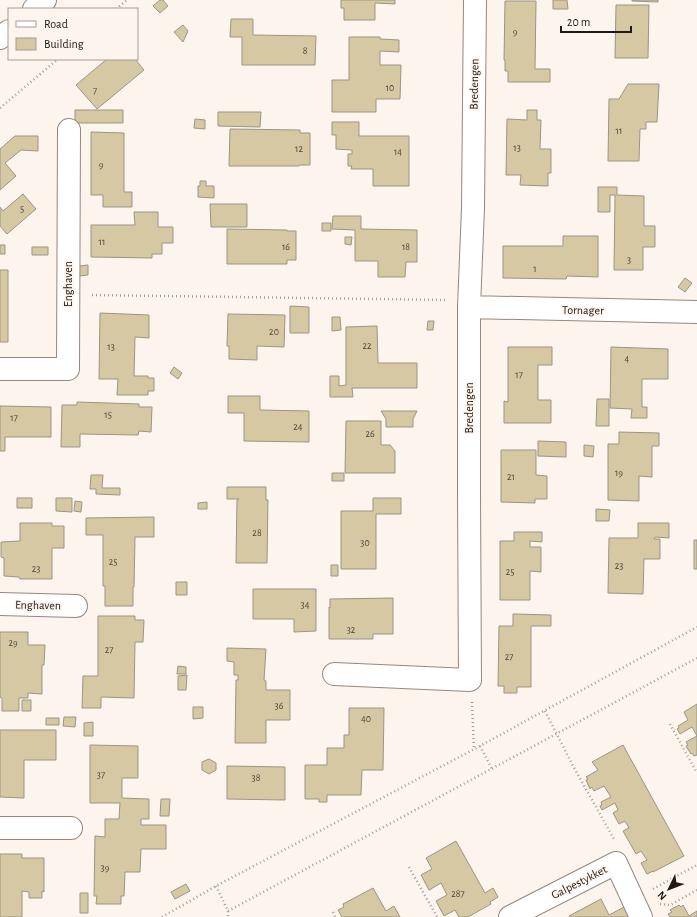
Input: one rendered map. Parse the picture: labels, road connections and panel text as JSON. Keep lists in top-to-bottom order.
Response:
{
  "streets": {
    "street": [
      "Bredengen",
      "Enghaven",
      "Tornager",
      "Galpestykket"
    ]
  },
  "crossings": [
    ["Bredengen", "Tornager"]
  ],
  "house_numbers": [
    "9",
    "8",
    "10",
    "7",
    "11",
    "13",
    "12",
    "14",
    "9",
    "5",
    "11",
    "16",
    "18",
    "3",
    "1",
    "20",
    "22",
    "13",
    "4",
    "17",
    "15",
    "17",
    "24",
    "26",
    "19",
    "21",
    "28",
    "30",
    "25",
    "23",
    "23",
    "25",
    "34",
    "32",
    "29",
    "27",
    "27",
    "36",
    "40",
    "37",
    "38",
    "39",
    "287"
  ],
  "legend": ["Road", "Building"],
  "scale_bar": "20 m",
  "north": "bottom left"
}
